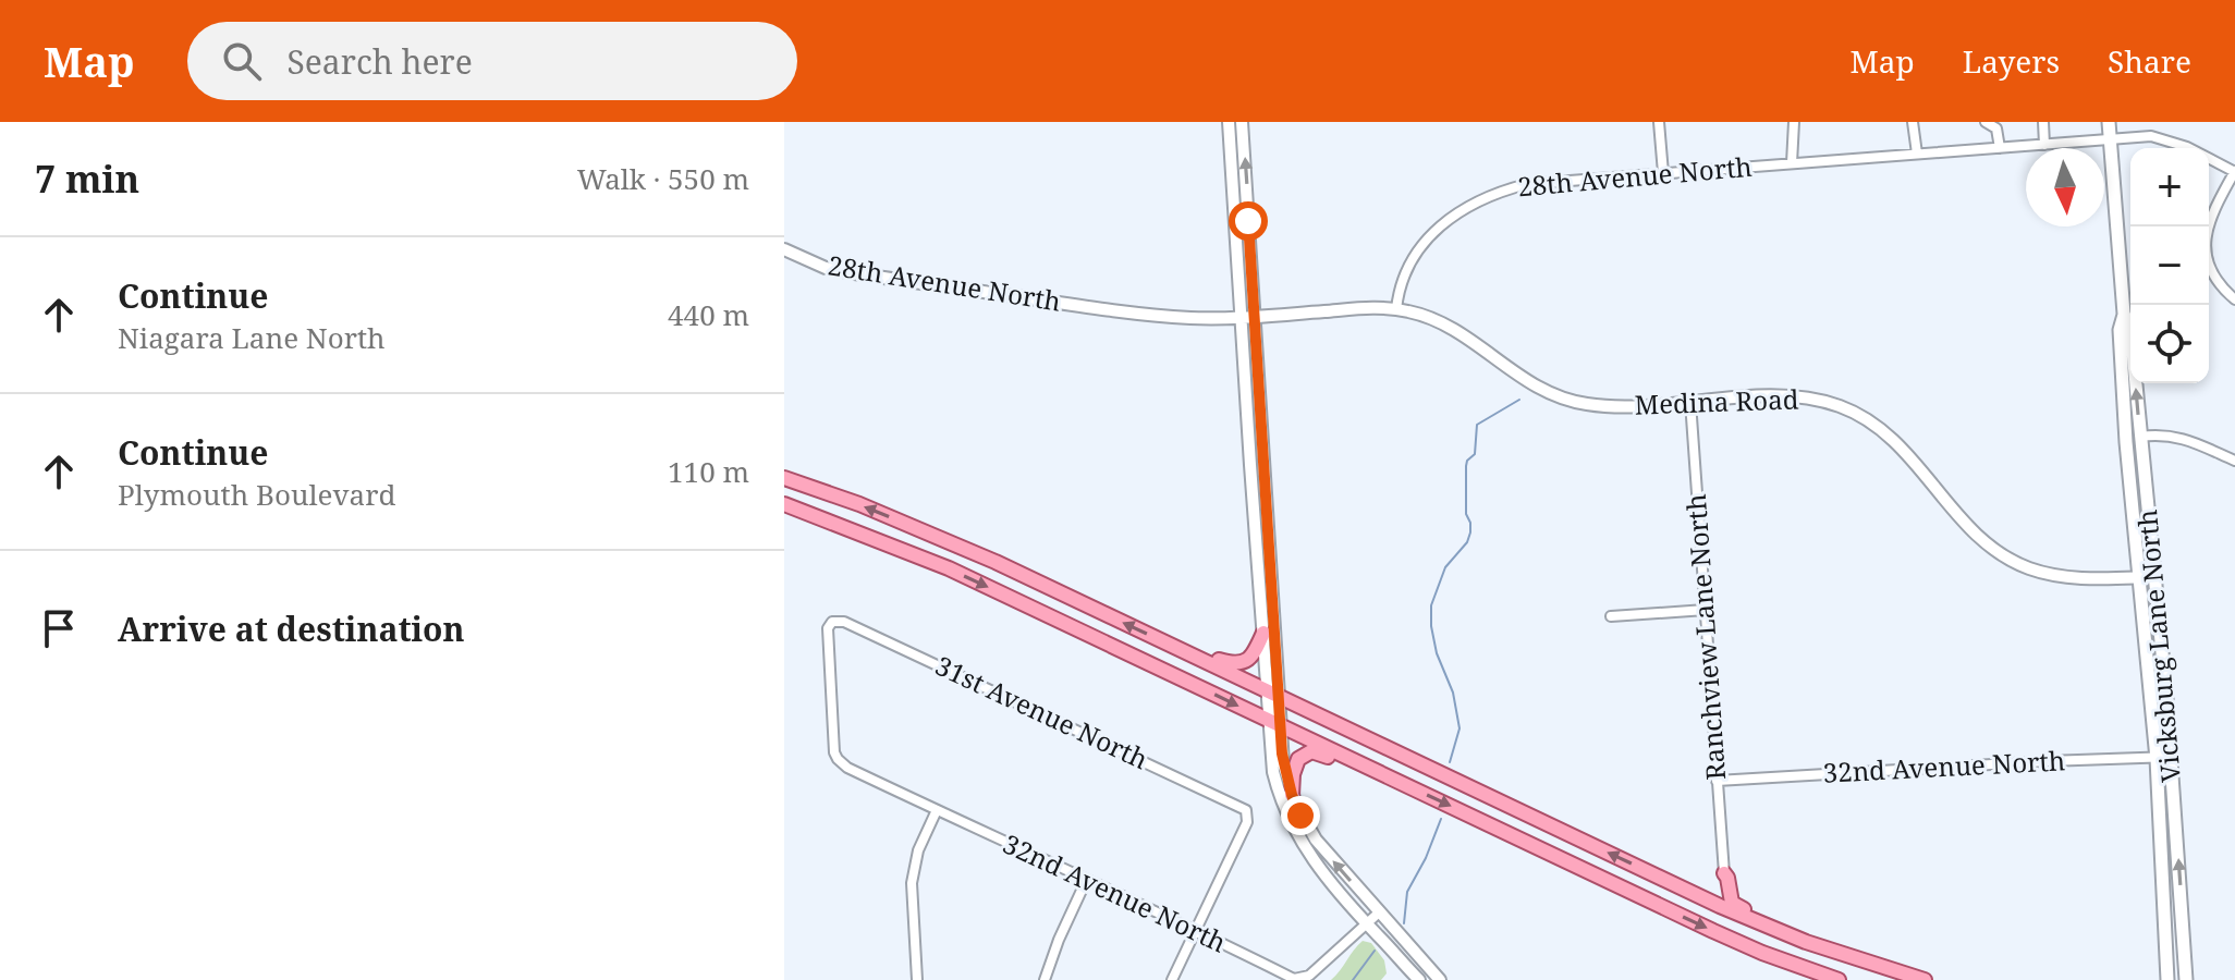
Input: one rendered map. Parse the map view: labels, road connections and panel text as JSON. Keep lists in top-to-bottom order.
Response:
{
  "streets": {
    "main road": ["Vicksburg Lane North"],
    "street": [
      "28th Avenue North",
      "Medina Road",
      "Ranchview Lane North",
      "31st Avenue North",
      "32nd Avenue North"
    ]
  },
  "crossings": [
    ["28th Avenue North", "Medina Road"],
    ["28th Avenue North", "Vicksburg Lane North"],
    ["Medina Road", "Ranchview Lane North"],
    ["Medina Road", "Vicksburg Lane North"],
    ["Ranchview Lane North", "32nd Avenue North"],
    ["Vicksburg Lane North", "32nd Avenue North"],
    ["31st Avenue North", "32nd Avenue North"]
  ],
  "north": "bottom",
  "page": {
    "header": "Map",
    "search": "Search here",
    "nav": ["Map", "Layers", "Share"],
    "heading": ["7 min", "Walk · 550 m"],
    "map_buttons": ["+", "−"],
    "list": [
      ["Continue", "Niagara Lane North", "440 m"],
      ["Continue", "Plymouth Boulevard", "110 m"],
      "Arrive at destination"
    ]
  }
}
